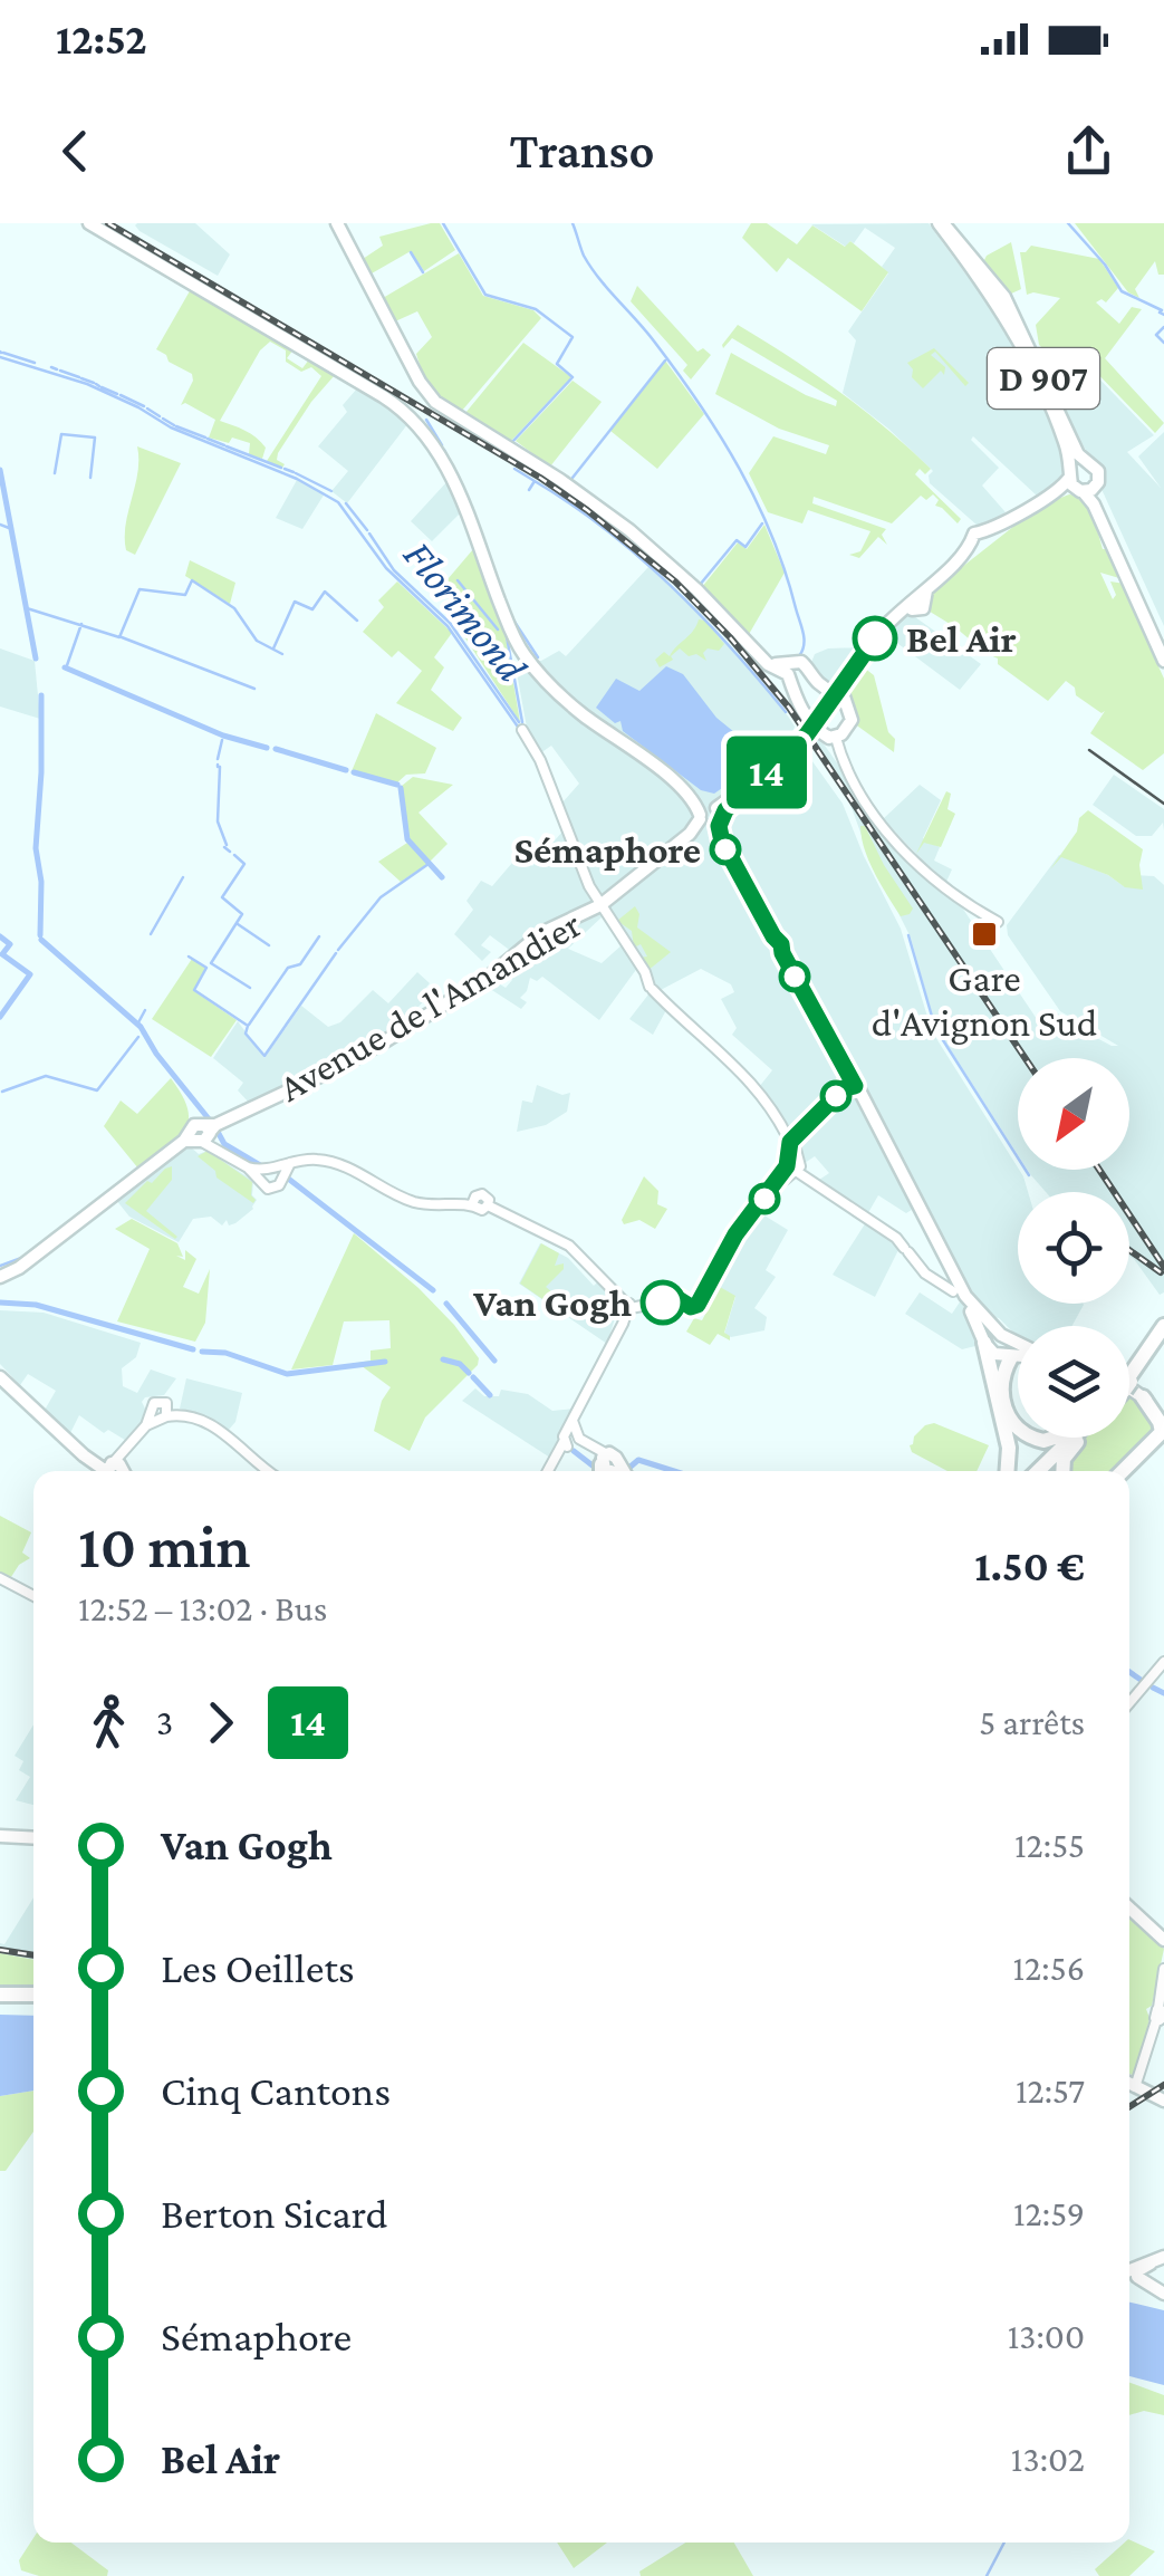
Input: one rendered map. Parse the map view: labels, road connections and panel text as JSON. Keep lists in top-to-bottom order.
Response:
{
  "streets": {
    "main road": ["D 907", "Avenue de l'Amandier"]
  },
  "crossings": [
    ["D 907", "Avenue de l'Amandier"]
  ],
  "water": ["Florimond"],
  "places": {
    "other": ["Bel Air", "Sémaphore", "Van Gogh"],
    "transit": ["Gare d'Avignon Sud"]
  },
  "lines": ["bus line 14"],
  "north": "bottom left",
  "page": {
    "status": "12:52",
    "header": "Transo",
    "on_map": "14",
    "heading": ["10 min", "12:52 – 13:02 · Bus", "1.50 €"],
    "legs": ["3", "14", "5 arrêts"],
    "list": [
      {
        "name": "Van Gogh",
        "value": "12:55"
      },
      {
        "name": "Les Oeillets",
        "value": "12:56"
      },
      {
        "name": "Cinq Cantons",
        "value": "12:57"
      },
      {
        "name": "Berton Sicard",
        "value": "12:59"
      },
      {
        "name": "Sémaphore",
        "value": "13:00"
      },
      {
        "name": "Bel Air",
        "value": "13:02"
      }
    ]
  }
}
